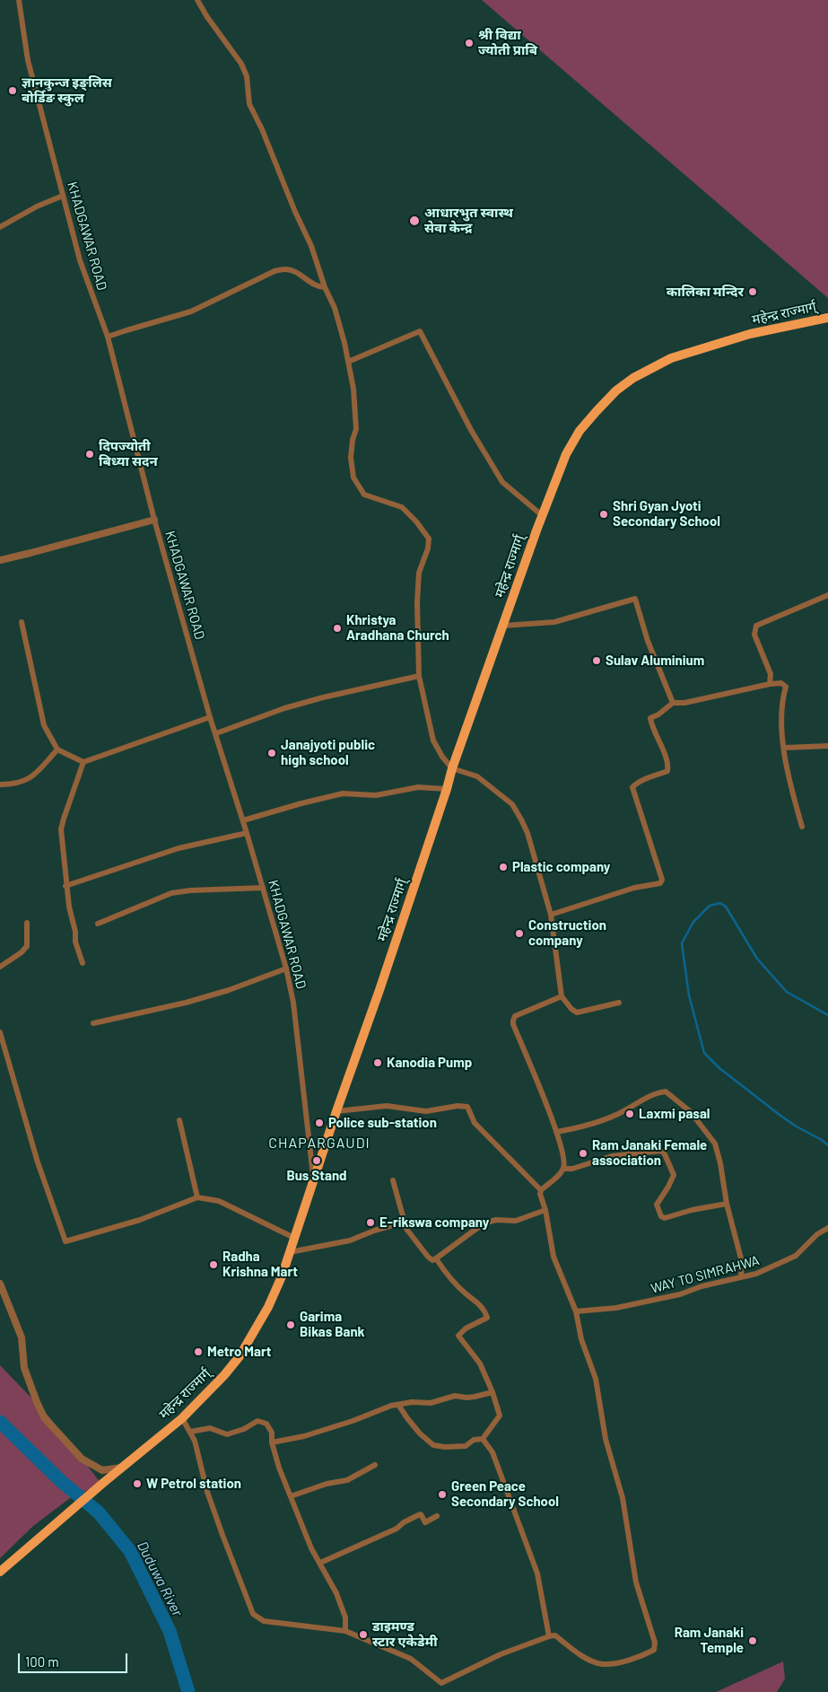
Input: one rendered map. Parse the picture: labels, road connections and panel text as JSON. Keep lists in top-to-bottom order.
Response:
{
  "streets": {
    "highway": ["महेन्द्र राज्मार्ग्"],
    "street": ["KHADGAWAR ROAD", "WAY TO SIMRAHWA"]
  },
  "crossings": [
    ["KHADGAWAR ROAD", "महेन्द्र राज्मार्ग्"]
  ],
  "districts": ["CHAPARGAUDI"],
  "water": ["Duduwa River"],
  "places": [
    "श्री विद्या ज्योती प्राबि",
    "ज्ञानकुन्ज इङ्लिस बोर्डिङ स्कुल",
    "आधारभुत स्वास्थ सेवा केन्द्र",
    "कालिका मन्दिर",
    "दिपज्योती बिध्या सदन",
    "Shri Gyan Jyoti Secondary School",
    "Khristya Aradhana Church",
    "Sulav Aluminium",
    "Janajyoti public high school",
    "Plastic company",
    "Construction company",
    "Kanodia Pump",
    "Laxmi pasal",
    "Police sub-station",
    "Ram Janaki Female association",
    "Bus Stand",
    "E-rikswa company",
    "Radha Krishna Mart",
    "Garima Bikas Bank",
    "Metro Mart",
    "W Petrol station",
    "Green Peace Secondary School",
    "डाइमण्ड स्टार एकेडेमी",
    "Ram Janaki Temple"
  ],
  "scale_bar": "100 m"
}
